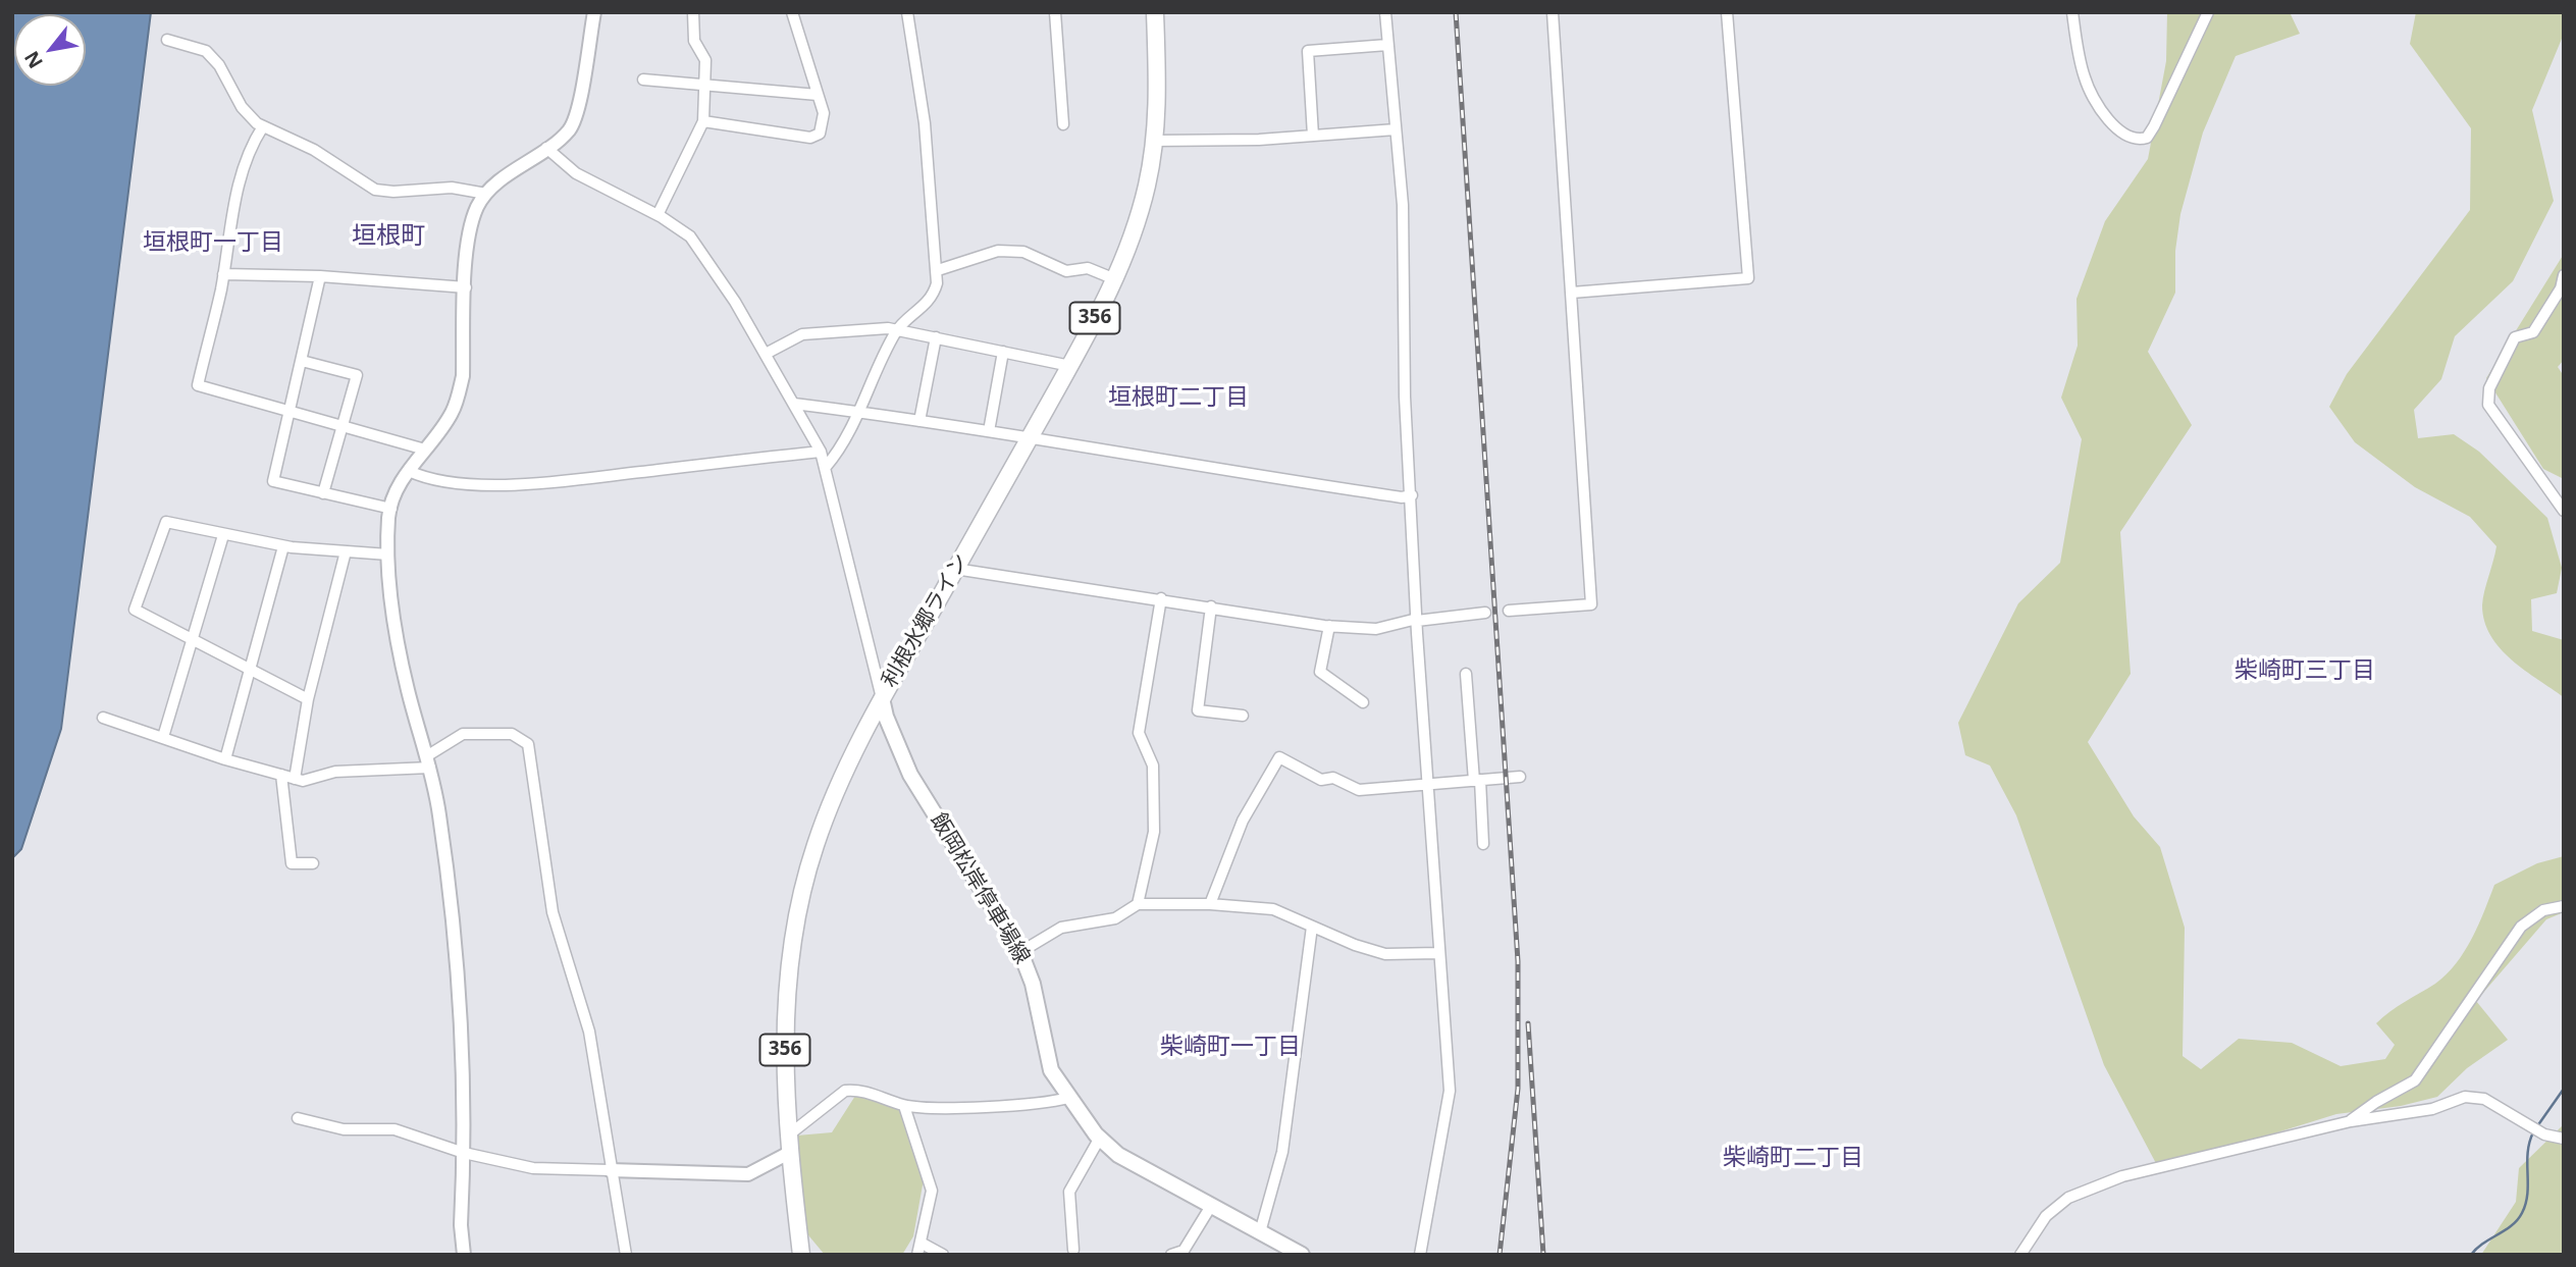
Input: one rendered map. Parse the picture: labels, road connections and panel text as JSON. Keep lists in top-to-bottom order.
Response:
{
  "streets": {
    "highway": ["356", "利根水郷ライン"],
    "main road": ["飯岡松岸停車場線"]
  },
  "crossings": [
    ["利根水郷ライン", "飯岡松岸停車場線"]
  ],
  "districts": [
    "垣根町",
    "垣根町一丁目",
    "垣根町二丁目",
    "柴崎町三丁目",
    "柴崎町一丁目",
    "柴崎町二丁目"
  ],
  "north": "bottom left"
}
